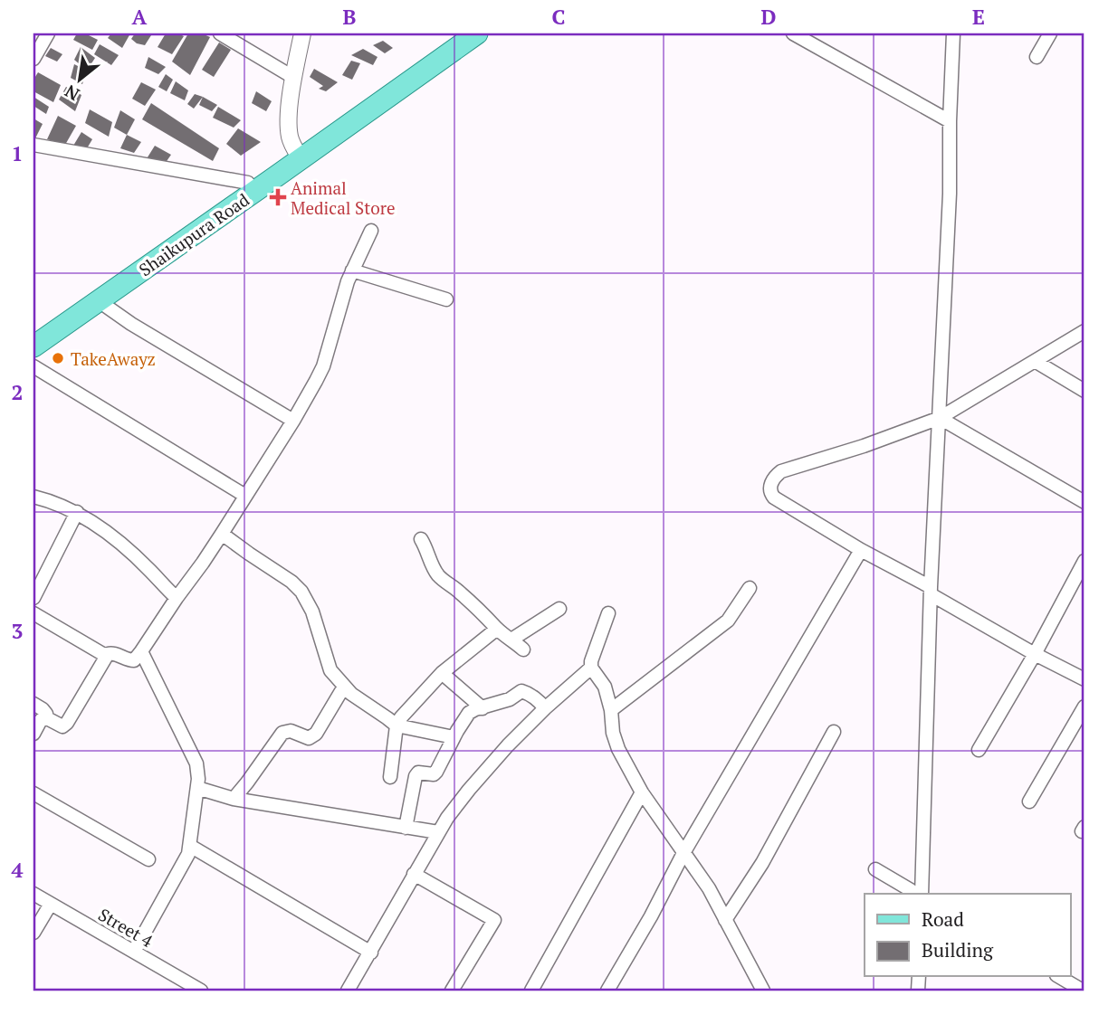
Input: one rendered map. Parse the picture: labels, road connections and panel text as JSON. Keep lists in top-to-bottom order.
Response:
{
  "streets": {
    "main road": ["Shaikupura Road"],
    "street": ["Street 4"]
  },
  "places": {
    "health": ["Animal Medical Store"],
    "other": ["TakeAwayz"]
  },
  "legend": ["Road", "Building"],
  "north": "bottom left",
  "grid": {
    "columns": [
      "A",
      "B",
      "C",
      "D",
      "E"
    ],
    "rows": [
      "1",
      "2",
      "3",
      "4"
    ]
  }
}
